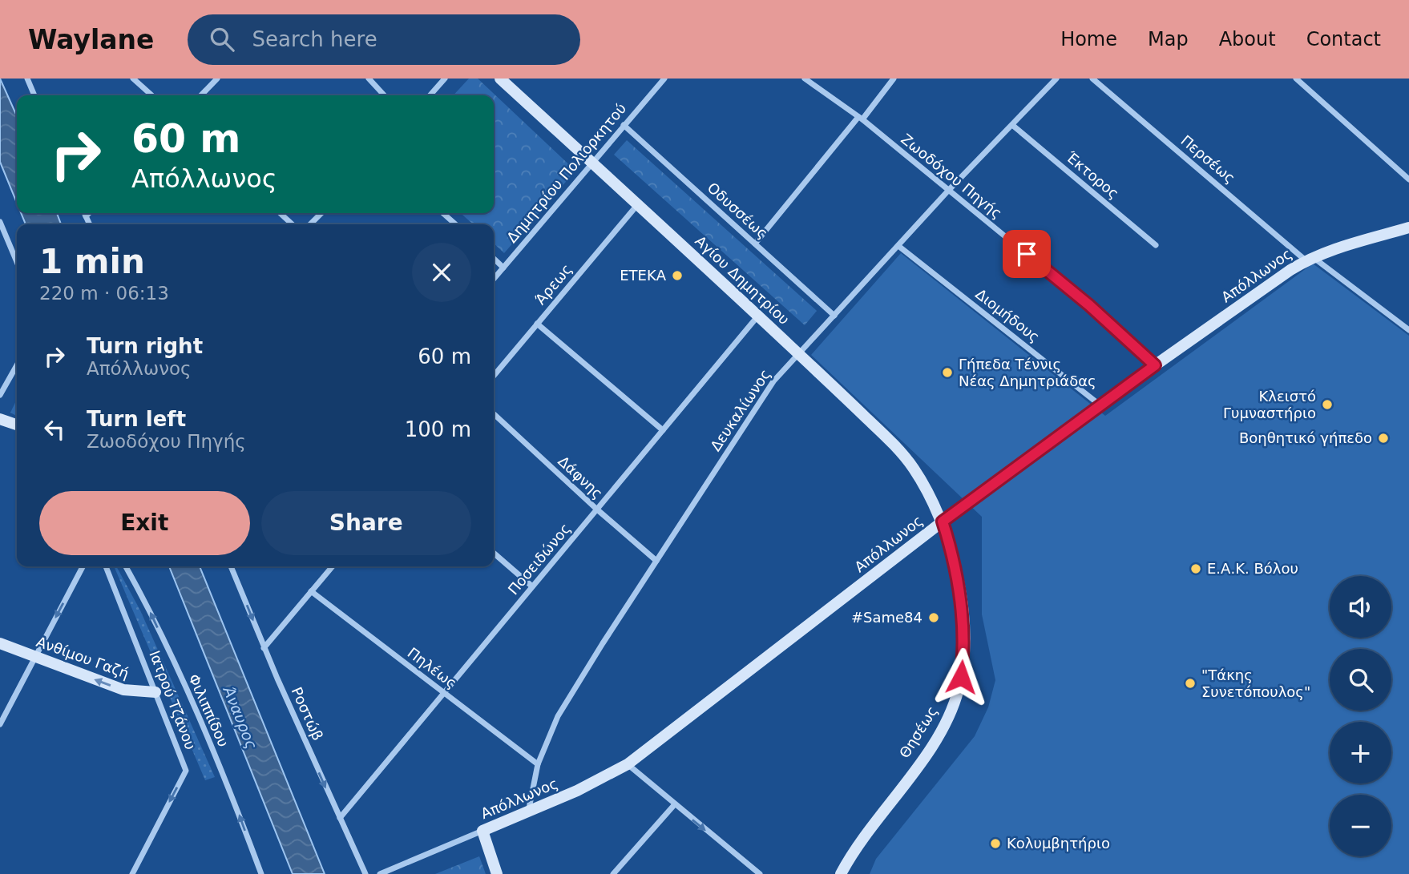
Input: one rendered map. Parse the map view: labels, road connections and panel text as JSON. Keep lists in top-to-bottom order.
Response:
{
  "streets": {
    "street": [
      "Περσέως",
      "Δημητρίου Πολιορκητού",
      "Έκτορος",
      "Ζωοδόχου Πηγής",
      "Οδυσσέως",
      "Απόλλωνος",
      "Αγίου Δημητρίου",
      "Άρεως",
      "Διομήδους",
      "Δευκαλίωνος",
      "Δάφνης",
      "Ποσειδώνος",
      "Ανθίμου Γαζή",
      "Πηλέως",
      "Ιατρού Τζάνου",
      "Φιλιππίδου",
      "Ροστώβ",
      "Θησέως"
    ]
  },
  "crossings": [
    ["Περσέως", "Απόλλωνος"],
    ["Δημητρίου Πολιορκητού", "Οδυσσέως"],
    ["Δημητρίου Πολιορκητού", "Αγίου Δημητρίου"],
    ["Έκτορος", "Δευκαλίωνος"],
    ["Ζωοδόχου Πηγής", "Απόλλωνος"],
    ["Ζωοδόχου Πηγής", "Δευκαλίωνος"],
    ["Οδυσσέως", "Δευκαλίωνος"],
    ["Απόλλωνος", "Αγίου Δημητρίου"],
    ["Απόλλωνος", "Διομήδους"],
    ["Απόλλωνος", "Δευκαλίωνος"],
    ["Απόλλωνος", "Θησέως"],
    ["Αγίου Δημητρίου", "Άρεως"],
    ["Αγίου Δημητρίου", "Δευκαλίωνος"],
    ["Αγίου Δημητρίου", "Ποσειδώνος"],
    ["Αγίου Δημητρίου", "Θησέως"],
    ["Διομήδους", "Δευκαλίωνος"],
    ["Δευκαλίωνος", "Δάφνης"],
    ["Δευκαλίωνος", "Πηλέως"],
    ["Δάφνης", "Ποσειδώνος"],
    ["Ποσειδώνος", "Πηλέως"],
    ["Ποσειδώνος", "Ροστώβ"],
    ["Ανθίμου Γαζή", "Ιατρού Τζάνου"]
  ],
  "one_way": [
    "Ανθίμου Γαζή",
    "Ιατρού Τζάνου",
    "Φιλιππίδου",
    "Ροστώβ"
  ],
  "water": ["Άναυρος"],
  "places": [
    "ΕΤΕΚΑ",
    "Γήπεδα Τέννις Νέας Δημητριάδας",
    "Κλειστό Γυμναστήριο",
    "Βοηθητικό γήπεδο",
    "Ε.Α.Κ. Βόλου",
    "#Same84",
    "\"Τάκης Συνετόπουλος\"",
    "Κολυμβητήριο"
  ],
  "page": {
    "header": "Waylane",
    "search": "Search here",
    "nav": [
      "Home",
      "Map",
      "About",
      "Contact"
    ],
    "turn": ["60 m", "Απόλλωνος"],
    "heading": ["1 min", "220 m · 06:13"],
    "list": [
      {
        "name": "Turn right",
        "note": "Απόλλωνος",
        "value": "60 m"
      },
      {
        "name": "Turn left",
        "note": "Ζωοδόχου Πηγής",
        "value": "100 m"
      }
    ],
    "buttons": ["Exit", "Share"],
    "map_buttons": ["+", "−"]
  }
}
